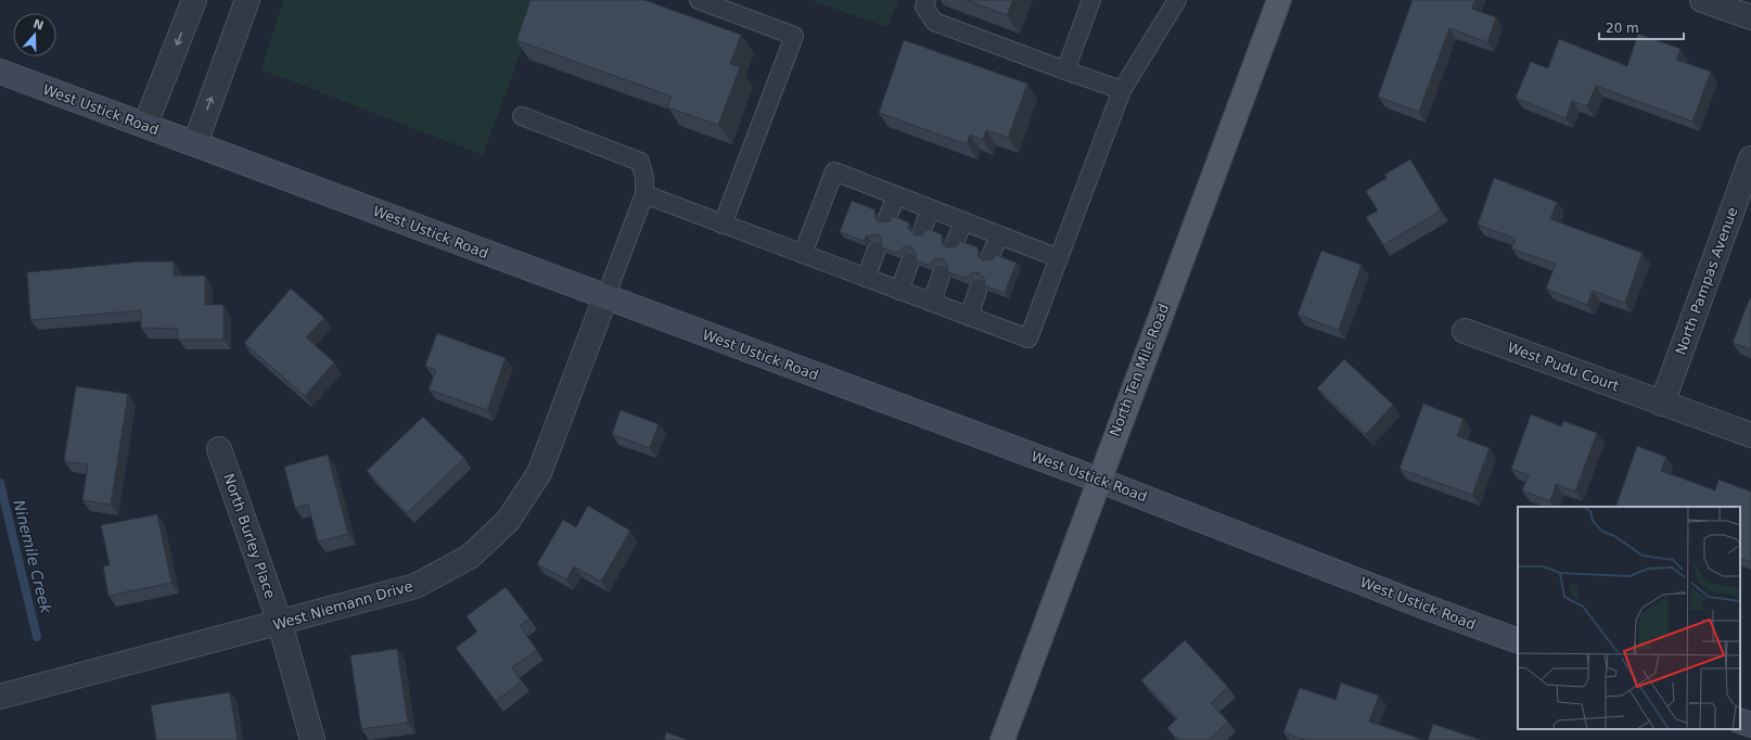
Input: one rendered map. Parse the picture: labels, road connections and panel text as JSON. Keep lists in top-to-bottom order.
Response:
{
  "streets": {
    "main road": ["West Ustick Road", "North Ten Mile Road"],
    "street": [
      "North Pampas Avenue",
      "West Pudu Court",
      "North Burley Place",
      "West Niemann Drive"
    ]
  },
  "crossings": [
    ["West Ustick Road", "North Ten Mile Road"],
    ["West Ustick Road", "West Niemann Drive"],
    ["North Pampas Avenue", "West Pudu Court"],
    ["North Burley Place", "West Niemann Drive"]
  ],
  "water": ["Ninemile Creek"],
  "scale_bar": "20 m",
  "north": "top"
}
